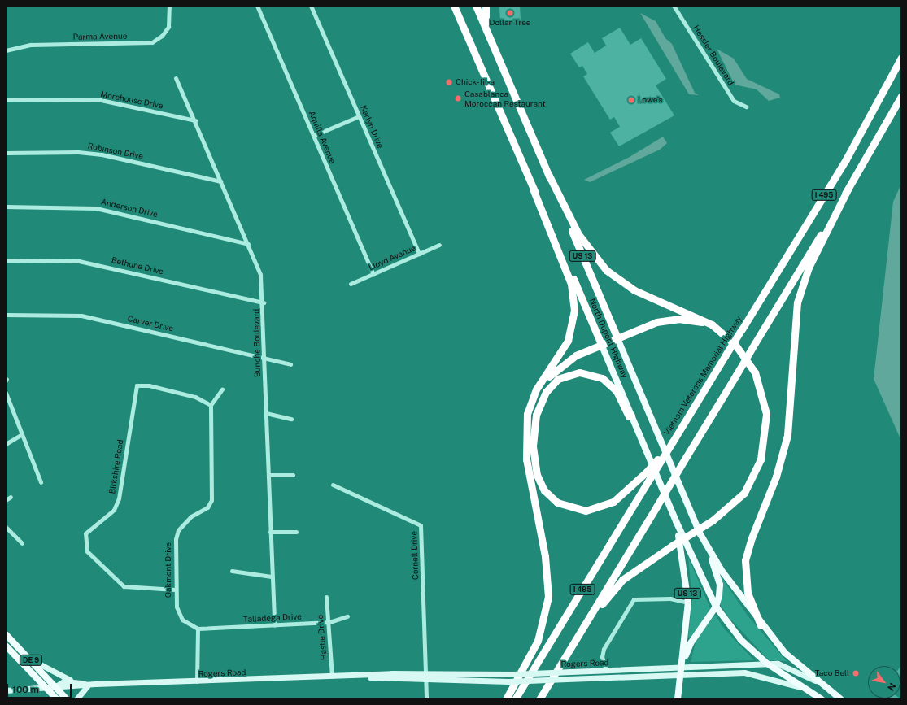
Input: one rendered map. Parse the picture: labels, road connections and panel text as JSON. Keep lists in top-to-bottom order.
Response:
{
  "streets": {
    "highway": [
      "I 495",
      "US 13",
      "North Dupont Highway",
      "Vietnam Veterans Memorial Highway"
    ],
    "main road": ["DE 9"],
    "street": [
      "Parma Avenue",
      "Hessler Boulevard",
      "Morehouse Drive",
      "Karlyn Drive",
      "Aquilla Avenue",
      "Robinson Drive",
      "Anderson Drive",
      "Lloyd Avenue",
      "Bethune Drive",
      "Carver Drive",
      "Bunche Boulevard",
      "Birkshire Road",
      "Cornell Drive",
      "Oakmont Drive",
      "Talladega Drive",
      "Hastie Drive",
      "Rogers Road"
    ]
  },
  "crossings": [
    ["Morehouse Drive", "Bunche Boulevard"],
    ["Karlyn Drive", "Lloyd Avenue"],
    ["Aquilla Avenue", "Lloyd Avenue"],
    ["Robinson Drive", "Bunche Boulevard"],
    ["Anderson Drive", "Bunche Boulevard"],
    ["US 13", "North Dupont Highway"],
    ["US 13", "Rogers Road"],
    ["Bethune Drive", "Bunche Boulevard"],
    ["Carver Drive", "Bunche Boulevard"],
    ["North Dupont Highway", "Rogers Road"],
    ["Bunche Boulevard", "Talladega Drive"],
    ["Birkshire Road", "Oakmont Drive"],
    ["Cornell Drive", "Rogers Road"],
    ["Oakmont Drive", "Talladega Drive"],
    ["Talladega Drive", "Hastie Drive"],
    ["Hastie Drive", "Rogers Road"],
    ["DE 9", "Rogers Road"]
  ],
  "places": [
    "Dollar Tree",
    "Chick-fil-a",
    "Casablanca Moroccan Restaurant",
    "Lowe's",
    "Taco Bell"
  ],
  "scale_bar": "100 m",
  "north": "bottom right"
}
